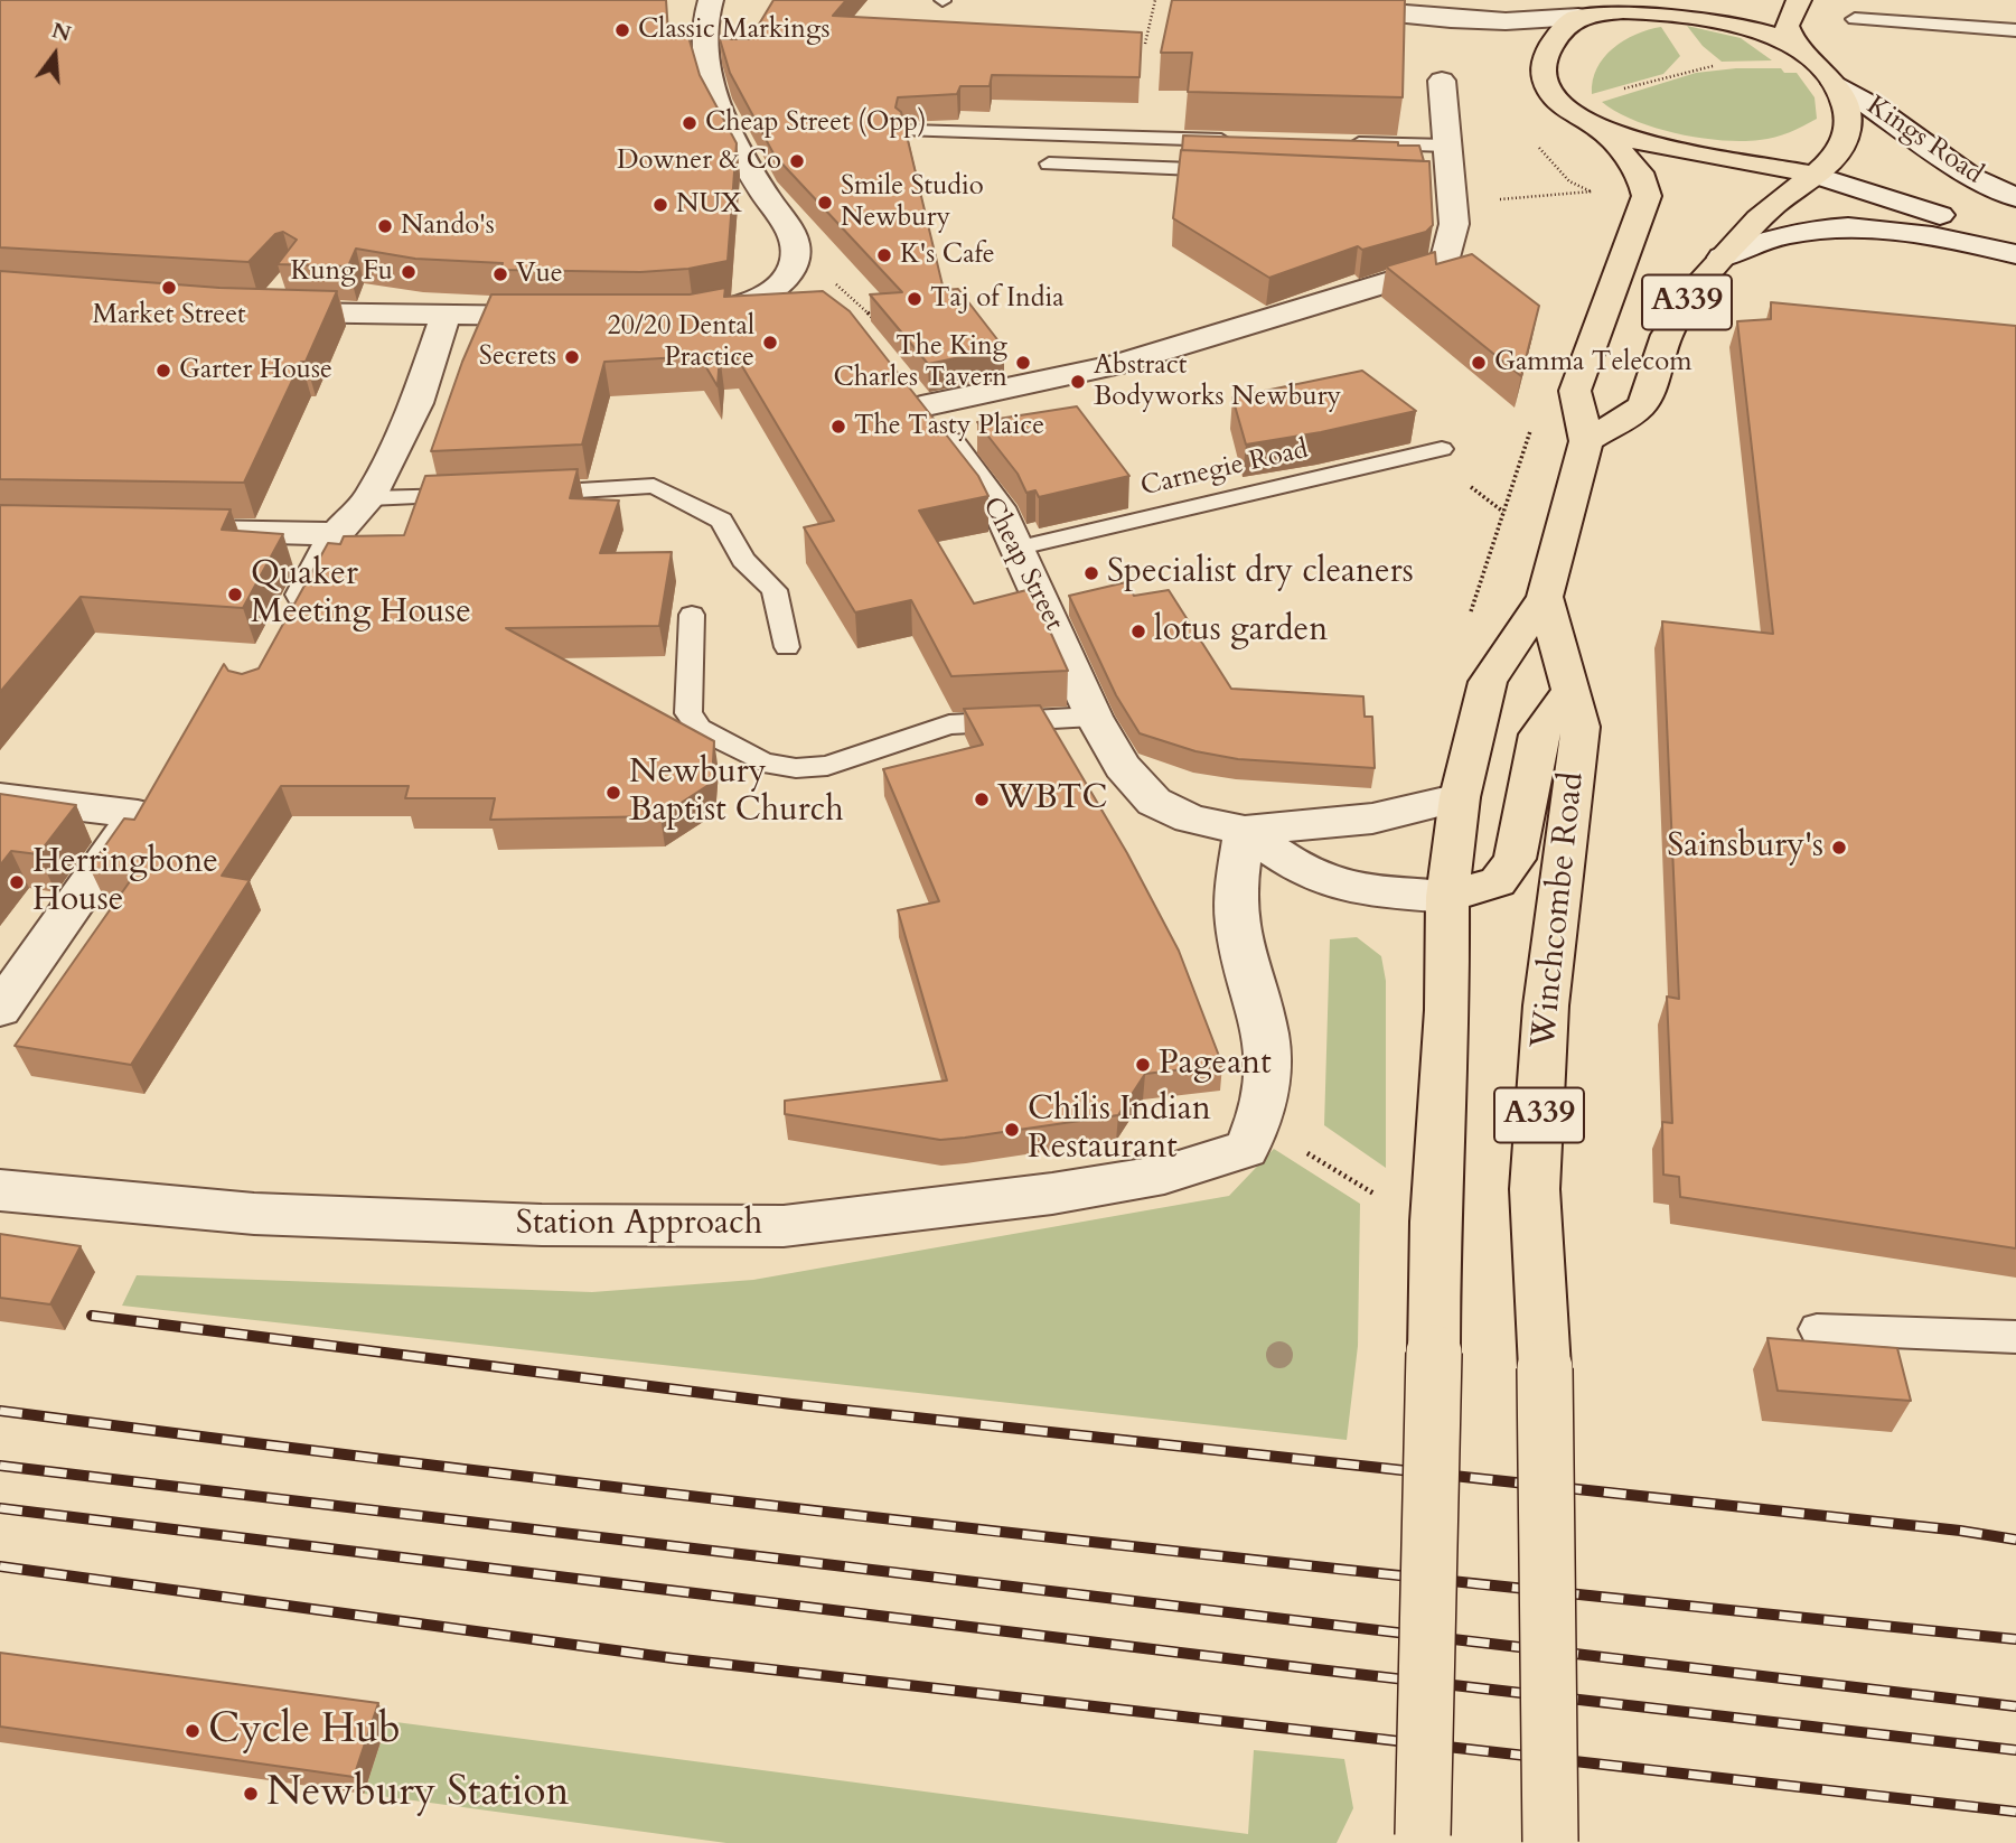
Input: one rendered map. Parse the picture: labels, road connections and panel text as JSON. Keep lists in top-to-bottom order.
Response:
{
  "streets": {
    "highway": ["A339", "Winchcombe Road"],
    "street": ["Kings Road", "Cheap Street", "Station Approach"],
    "lane": ["Carnegie Road"]
  },
  "crossings": [
    ["Kings Road", "A339"],
    ["A339", "Cheap Street"],
    ["A339", "Winchcombe Road"],
    ["Carnegie Road", "Cheap Street"]
  ],
  "places": [
    "Classic Markings",
    "Cheap Street (Opp)",
    "Downer & Co",
    "Smile Studio Newbury",
    "NUX",
    "Nando's",
    "K's Cafe",
    "Kung Fu",
    "Vue",
    "Market Street",
    "Taj of India",
    "20/20 Dental Practice",
    "Secrets",
    "The King Charles Tavern",
    "Gamma Telecom",
    "Garter House",
    "Abstract Bodyworks Newbury",
    "The Tasty Plaice",
    "Specialist dry cleaners",
    "Quaker Meeting House",
    "lotus garden",
    "Newbury Baptist Church",
    "WBTC",
    "Sainsbury's",
    "Herringbone House",
    "Pageant",
    "Chilis Indian Restaurant",
    "Cycle Hub",
    "Newbury Station"
  ],
  "north": "top"
}
